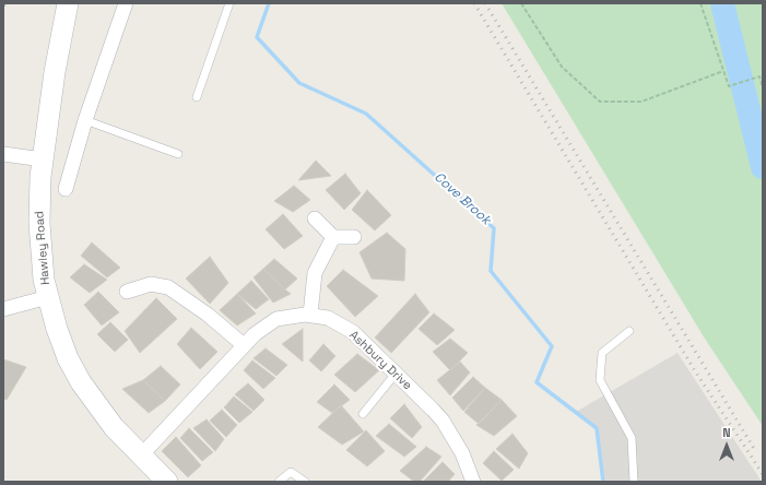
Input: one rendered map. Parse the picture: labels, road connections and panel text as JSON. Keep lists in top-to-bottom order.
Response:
{
  "streets": {
    "main road": ["Hawley Road"],
    "street": ["Ashbury Drive"]
  },
  "crossings": [
    ["Hawley Road", "Ashbury Drive"]
  ],
  "water": ["Cove Brook"],
  "north": "top"
}
